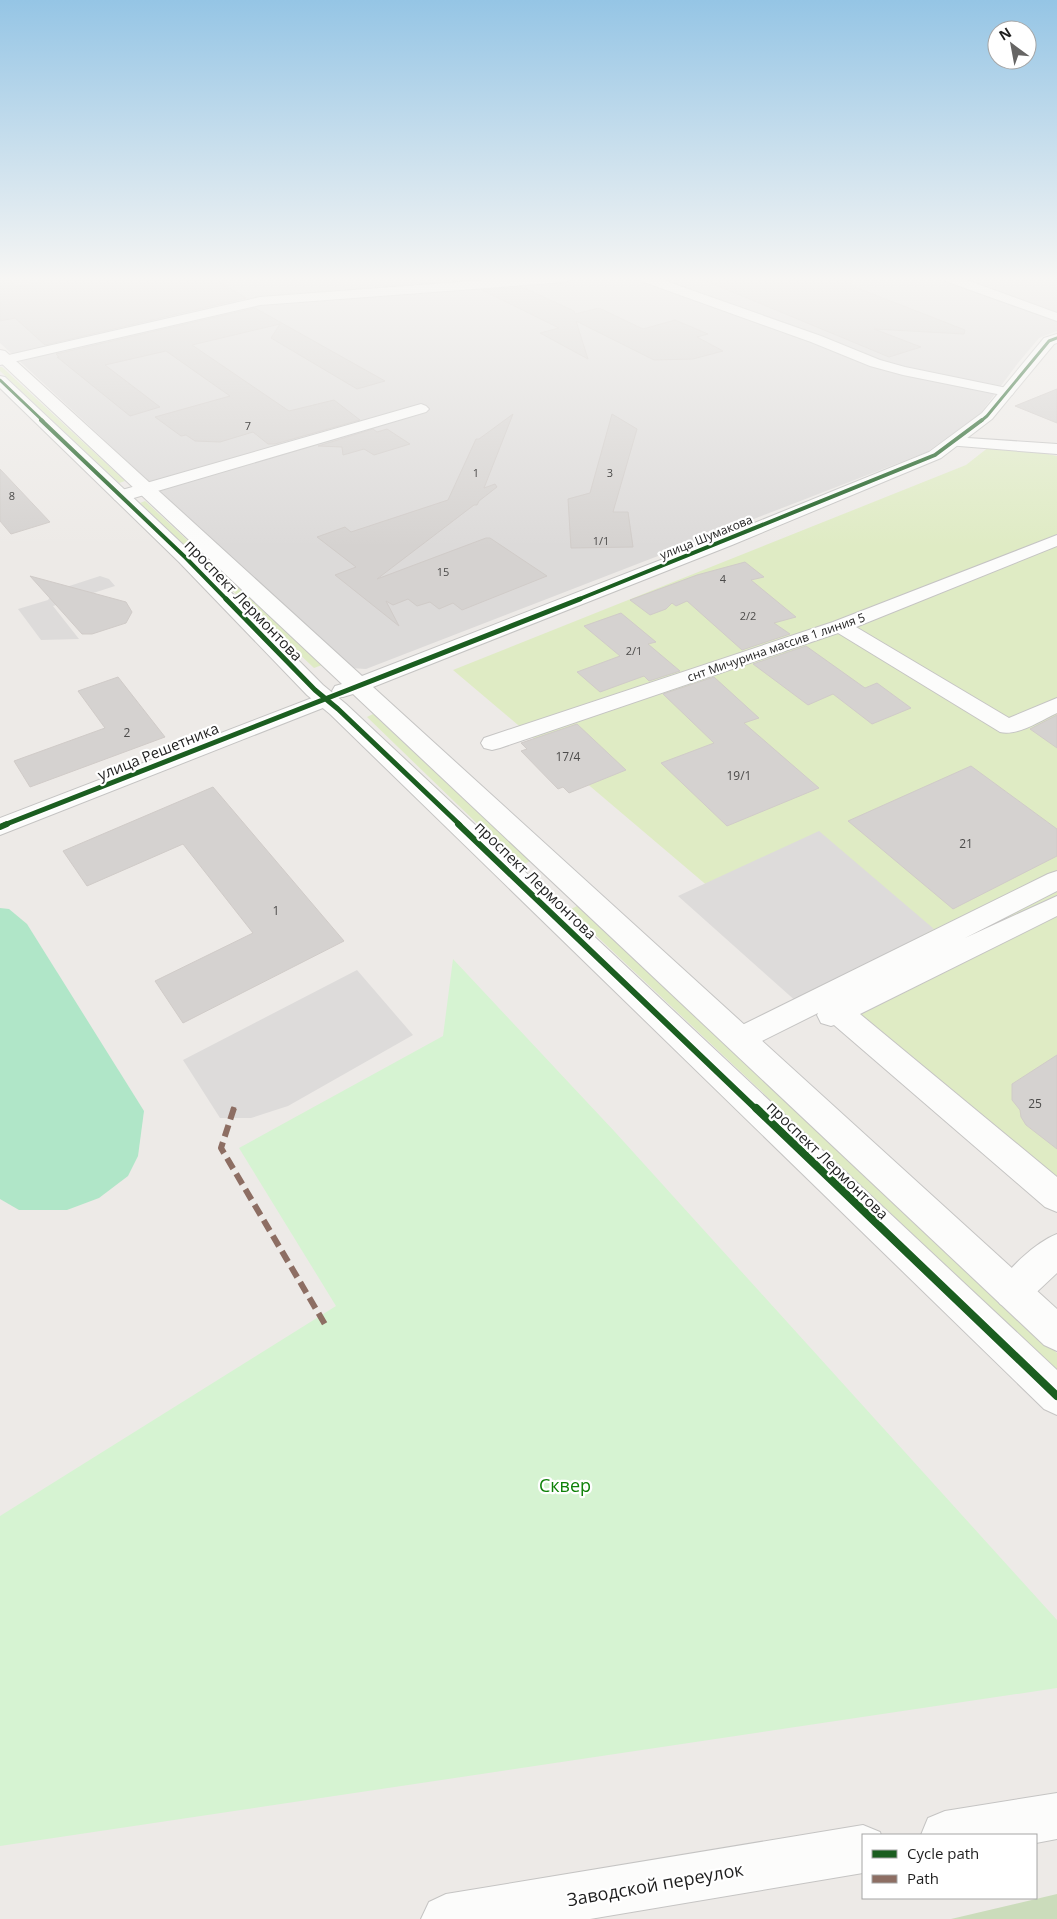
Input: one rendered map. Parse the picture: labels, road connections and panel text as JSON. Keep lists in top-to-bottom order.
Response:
{
  "streets": {
    "street": [
      "улица Шумакова",
      "проспект Лермонтова",
      "снт Мичурина массив 1 линия 5",
      "улица Решетника",
      "Заводской переулок"
    ]
  },
  "crossings": [
    ["улица Шумакова", "проспект Лермонтова"],
    ["улица Шумакова", "улица Решетника"],
    ["проспект Лермонтова", "улица Решетника"]
  ],
  "parks": ["Сквер"],
  "house_numbers": [
    "7",
    "1",
    "3",
    "8",
    "1/1",
    "15",
    "4",
    "2/2",
    "2/1",
    "2",
    "17/4",
    "19/1",
    "21",
    "1",
    "25"
  ],
  "legend": ["Cycle path", "Path"],
  "north": "top left"
}
